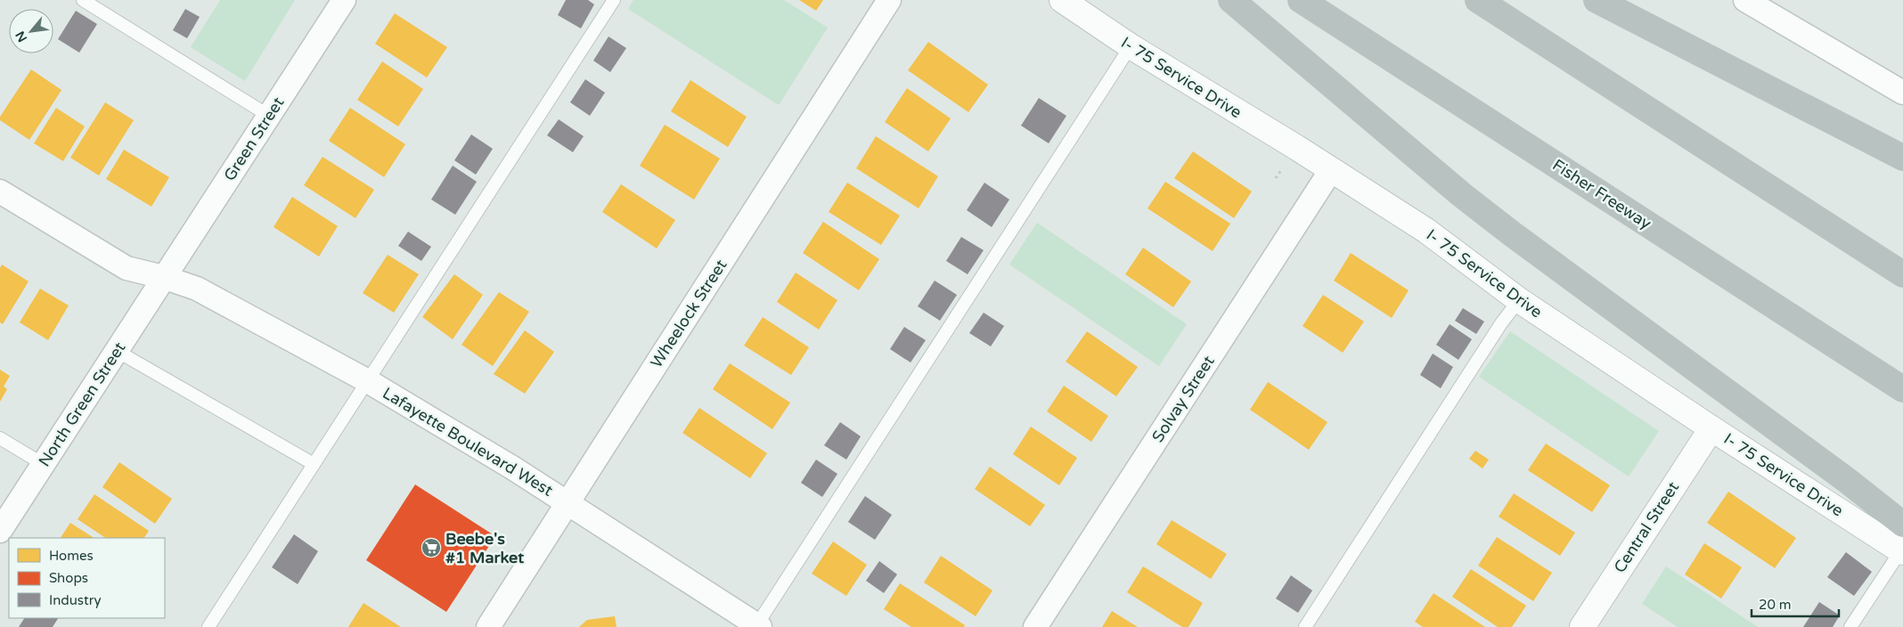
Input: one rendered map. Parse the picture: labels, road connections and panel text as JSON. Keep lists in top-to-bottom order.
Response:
{
  "streets": {
    "highway": ["Fisher Freeway"],
    "main road": ["I- 75 Service Drive", "Central Street"],
    "street": [
      "Green Street",
      "Wheelock Street",
      "Solvay Street",
      "North Green Street",
      "Lafayette Boulevard West"
    ]
  },
  "crossings": [
    ["I- 75 Service Drive", "Solvay Street"],
    ["I- 75 Service Drive", "Central Street"],
    ["Green Street", "North Green Street"],
    ["Green Street", "Lafayette Boulevard West"],
    ["Wheelock Street", "Lafayette Boulevard West"],
    ["North Green Street", "Lafayette Boulevard West"]
  ],
  "places": {
    "supermarket": ["Beebe's #1 Market"]
  },
  "legend": ["Homes", "Shops", "Industry"],
  "scale_bar": "20 m",
  "north": "bottom left"
}
